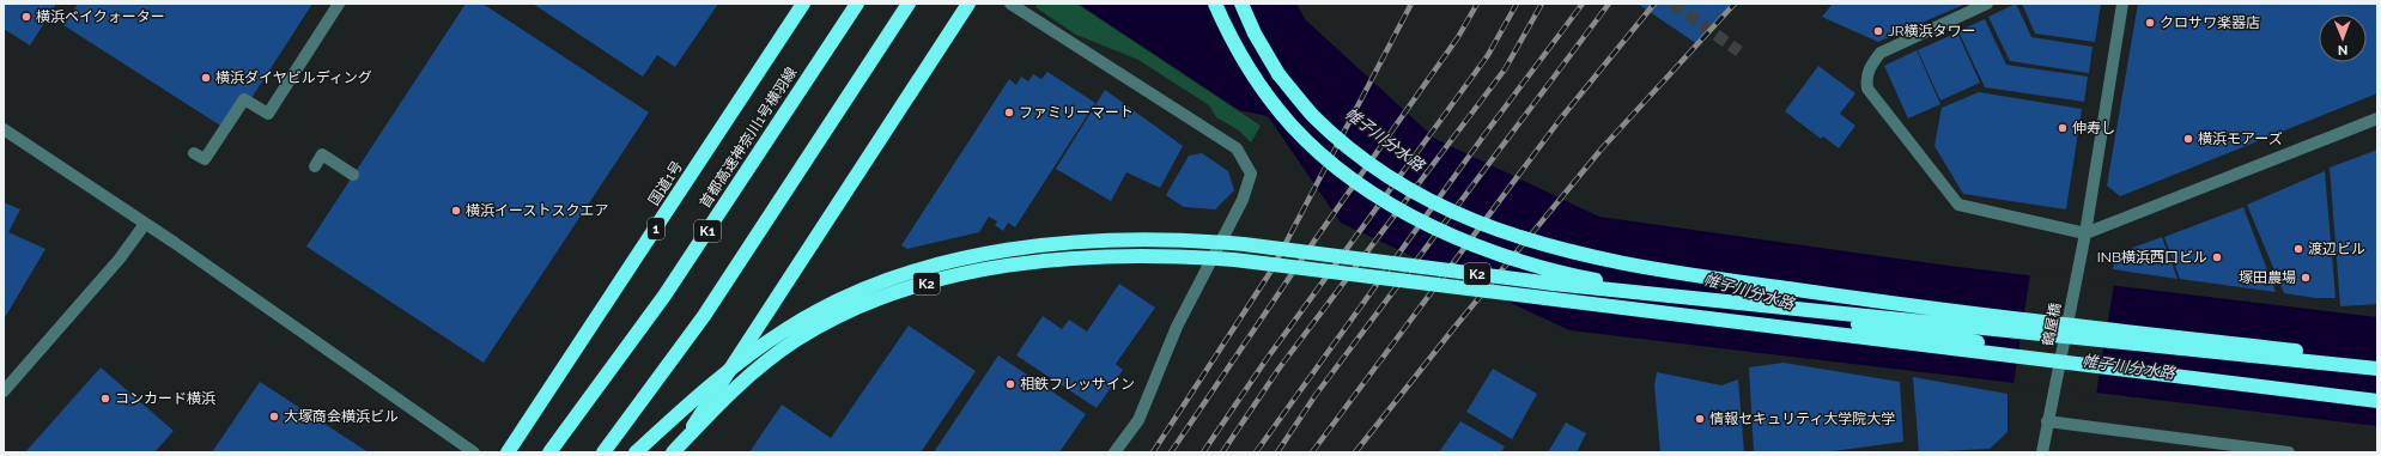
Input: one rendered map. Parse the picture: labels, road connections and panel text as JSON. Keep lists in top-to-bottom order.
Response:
{
  "streets": {
    "highway": [
      "首都高速神奈川1号横羽線",
      "国道1号",
      "1",
      "K1",
      "K2"
    ],
    "street": ["鶴屋橋"]
  },
  "water": ["帷子川分水路"],
  "places": [
    "横浜ベイクォーター",
    "クロサワ楽器店",
    "JR横浜タワー",
    "横浜ダイヤビルディング",
    "ファミリーマート",
    "伸寿し",
    "横浜モアーズ",
    "横浜イーストスクエア",
    "渡辺ビル",
    "INB横浜西口ビル",
    "塚田農場",
    "相鉄フレッサイン",
    "コンカード横浜",
    "大塚商会横浜ビル",
    "情報セキュリティ大学院大学"
  ],
  "north": "bottom"
}
